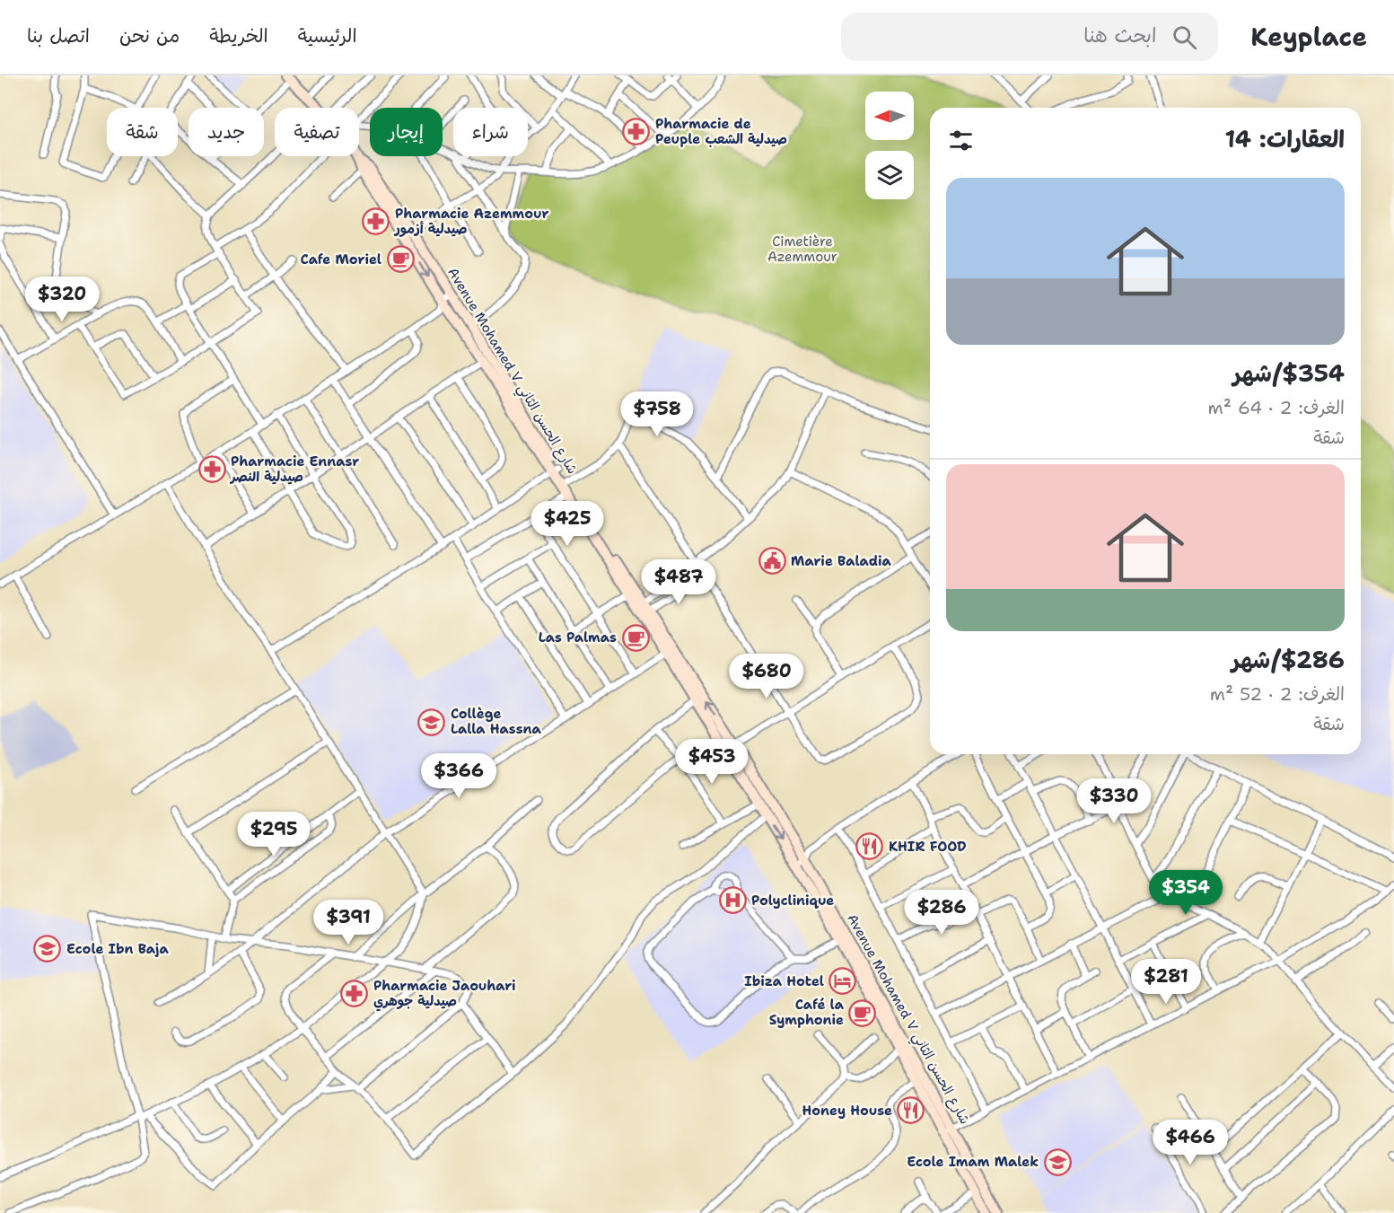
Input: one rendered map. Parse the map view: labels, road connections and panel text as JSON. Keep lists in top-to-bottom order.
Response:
{
  "streets": {
    "main road": ["Avenue Mohamed V شارع الحسن الثاني"]
  },
  "parks": ["Cimetière Azemmour"],
  "places": {
    "pharmacy": [
      "Pharmacie de Peuple صيدلية الشعب",
      "Pharmacie Azemmour صيدلية أزمور",
      "Pharmacie Ennasr صيدلية النصر",
      "Pharmacie Jaouhari صيدلية جوهري"
    ],
    "cafe": ["Cafe Moriel", "Las Palmas", "Café la Symphonie"],
    "public building": ["Marie Baladia"],
    "school or university": ["Collège Lalla Hassna", "Ecole Ibn Baja", "Ecole Imam Malek"],
    "restaurant": ["KHIR FOOD", "Honey House"],
    "hospital": ["Polyclinique"],
    "hotel": ["Ibiza Hotel"]
  },
  "north": "left",
  "page": {
    "header": "Keyplace",
    "search": "ابحث هنا",
    "nav": [
      "الرئيسية",
      "الخريطة",
      "من نحن",
      "اتصل بنا"
    ],
    "chip": [
      "شراء",
      "إيجار",
      "تصفية",
      "جديد",
      "شقة"
    ],
    "heading": "العقارات: 14",
    "list": [
      {
        "name": "$354/شهر",
        "note": "الغرف: 2 · 64 m² · شقة"
      },
      {
        "name": "$286/شهر",
        "note": "الغرف: 2 · 52 m² · شقة"
      }
    ],
    "price": [
      "$320",
      "$758",
      "$425",
      "$487",
      "$680",
      "$453",
      "$366",
      "$330",
      "$295",
      "$354",
      "$286",
      "$391",
      "$281",
      "$466"
    ]
  }
}
